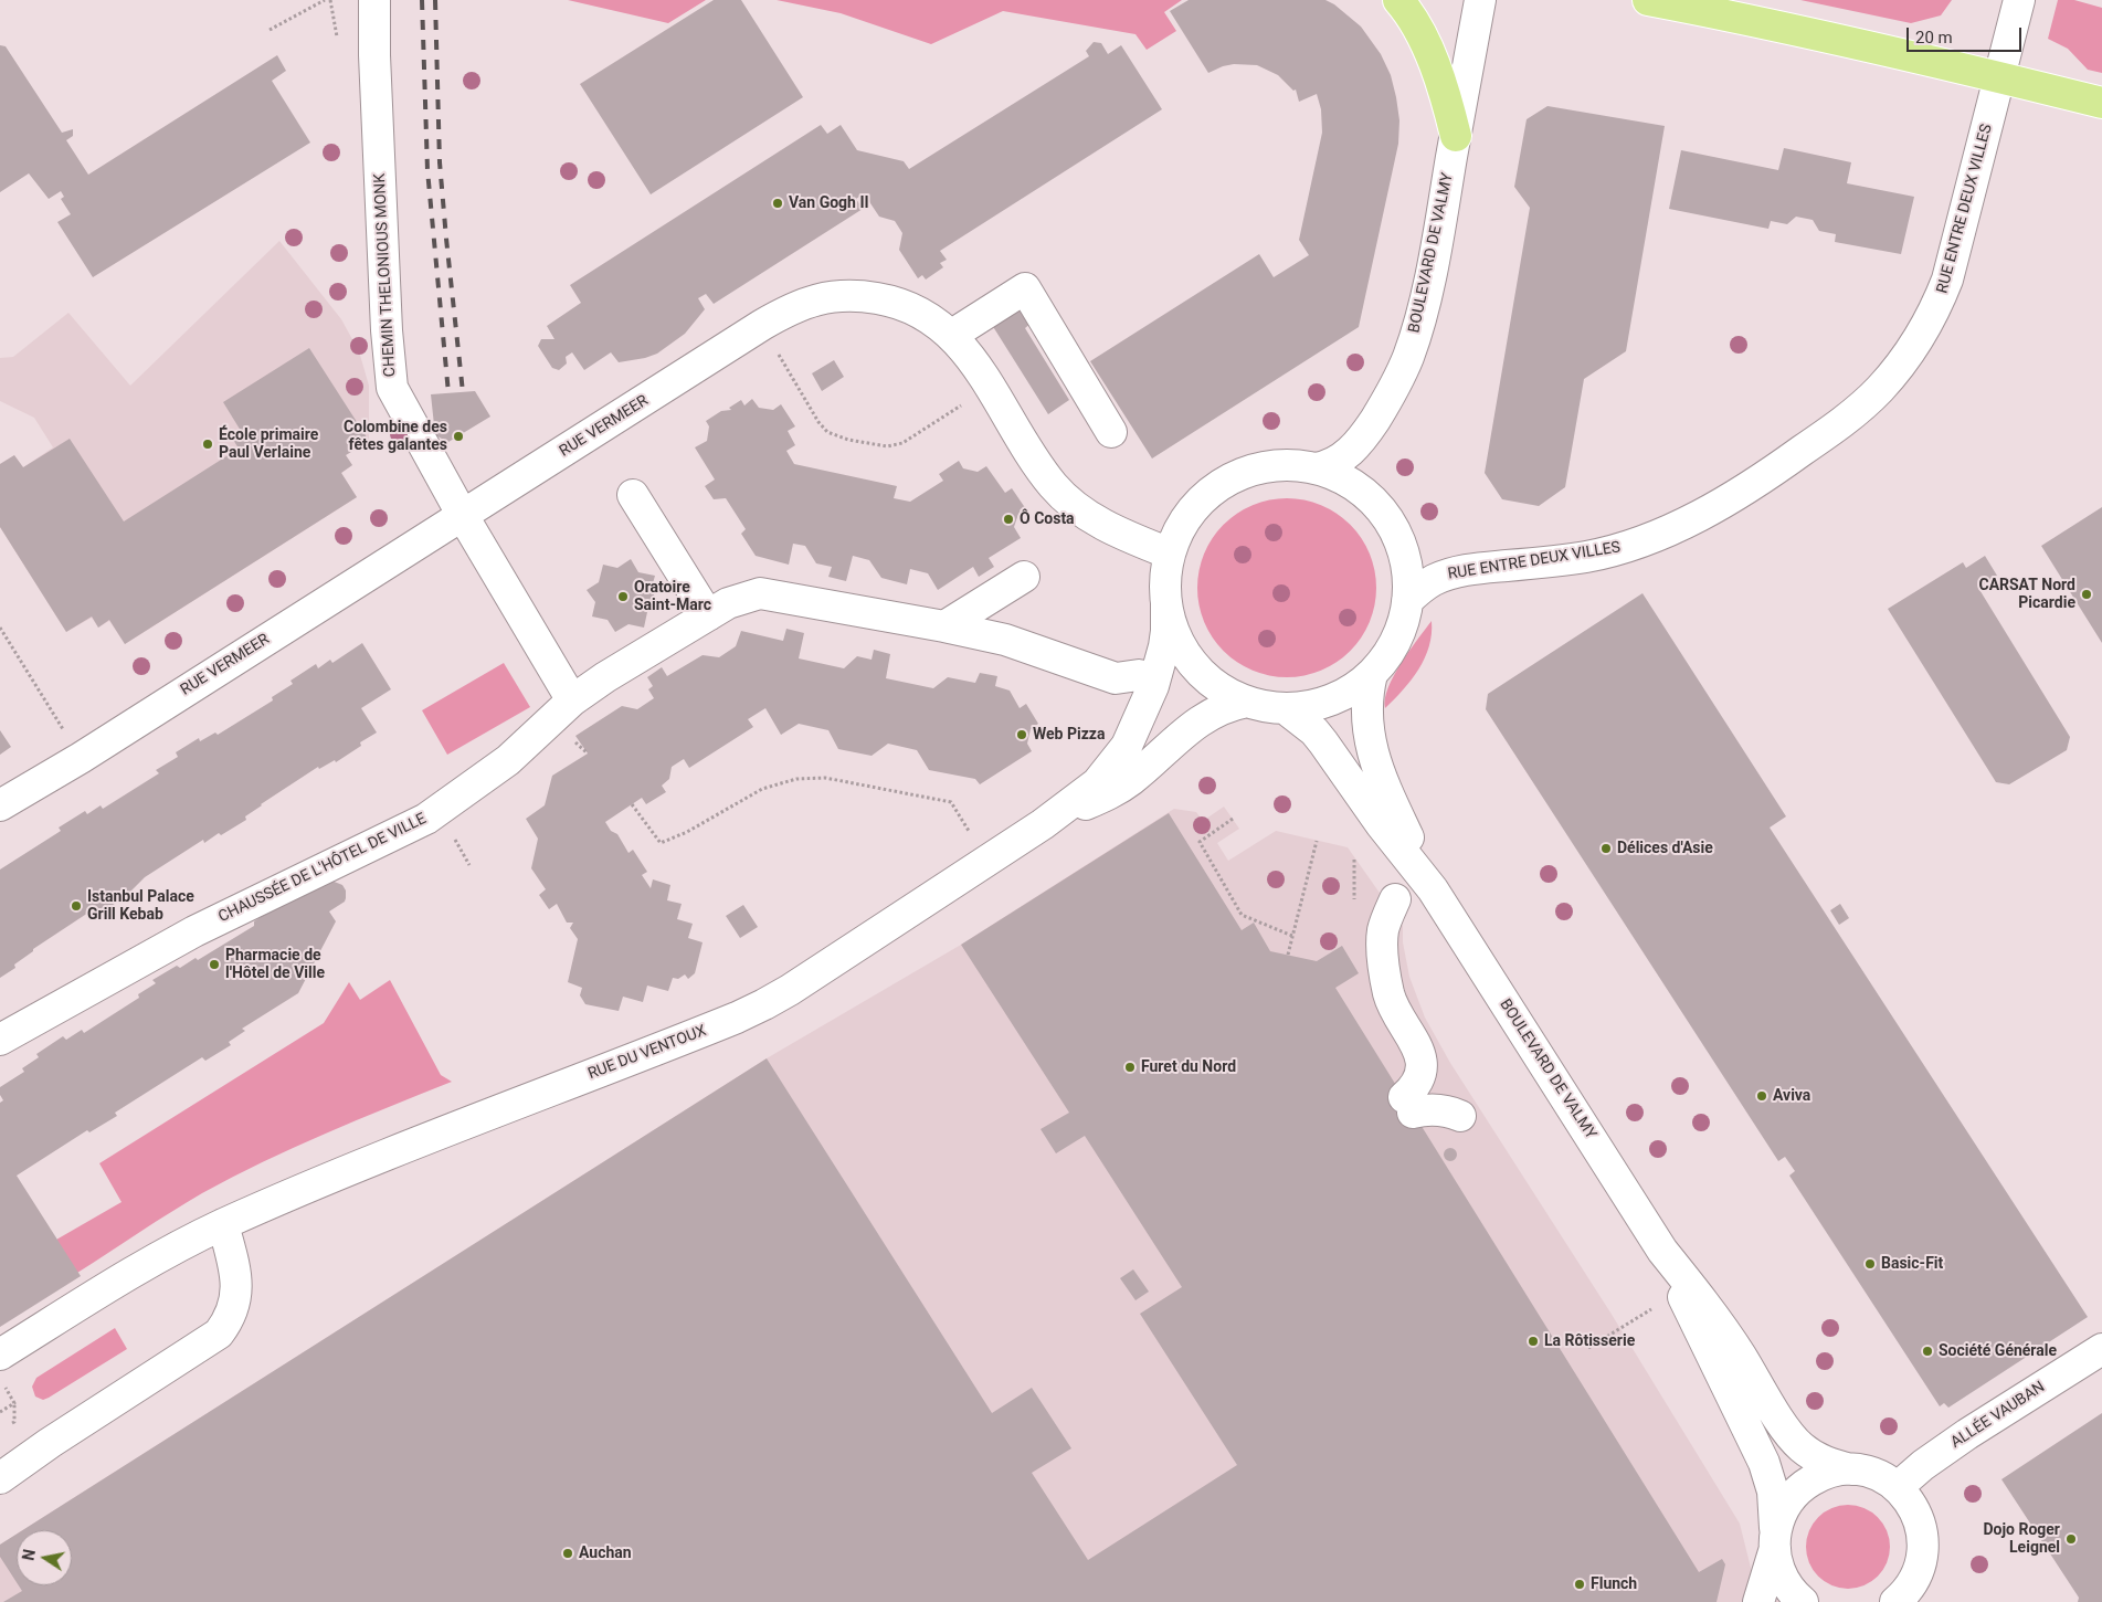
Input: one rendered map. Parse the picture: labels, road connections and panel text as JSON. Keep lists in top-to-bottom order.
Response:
{
  "streets": {
    "street": [
      "RUE ENTRE DEUX VILLES",
      "BOULEVARD DE VALMY",
      "CHEMIN THELONIOUS MONK",
      "RUE VERMEER",
      "CHAUSSÉE DE L'HÔTEL DE VILLE",
      "RUE DU VENTOUX",
      "ALLÉE VAUBAN"
    ]
  },
  "crossings": [
    ["BOULEVARD DE VALMY", "RUE DU VENTOUX"],
    ["BOULEVARD DE VALMY", "ALLÉE VAUBAN"],
    ["CHEMIN THELONIOUS MONK", "RUE VERMEER"],
    ["CHEMIN THELONIOUS MONK", "CHAUSSÉE DE L'HÔTEL DE VILLE"],
    ["RUE VERMEER", "RUE DU VENTOUX"]
  ],
  "places": [
    "Van Gogh II",
    "Colombine des fêtes galantes",
    "École primaire Paul Verlaine",
    "Ô Costa",
    "CARSAT Nord Picardie",
    "Oratoire Saint-Marc",
    "Web Pizza",
    "Délices d'Asie",
    "Istanbul Palace Grill Kebab",
    "Pharmacie de l'Hôtel de Ville",
    "Furet du Nord",
    "Aviva",
    "Basic-Fit",
    "La Rôtisserie",
    "Société Générale",
    "Dojo Roger Leignel",
    "Auchan",
    "Flunch"
  ],
  "scale_bar": "20 m",
  "north": "left"
}
